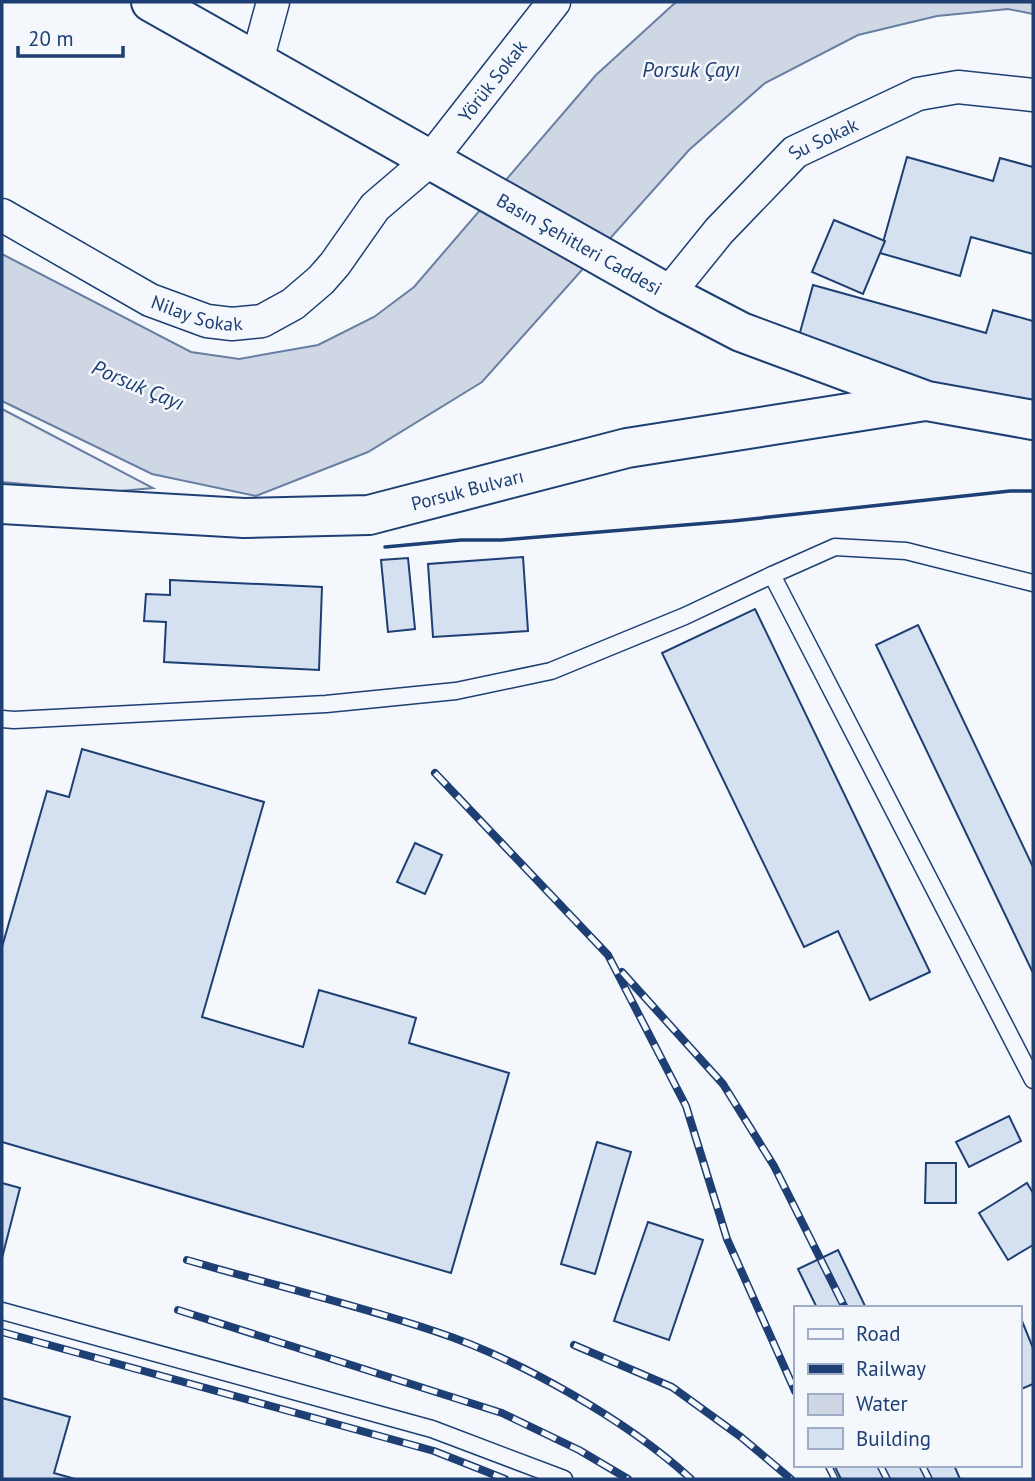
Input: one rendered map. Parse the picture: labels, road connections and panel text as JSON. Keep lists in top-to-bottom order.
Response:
{
  "streets": {
    "main road": ["Basın Şehitleri Caddesi", "Porsuk Bulvarı"],
    "street": ["Yörük Sokak", "Su Sokak", "Nilay Sokak"]
  },
  "crossings": [
    ["Yörük Sokak", "Basın Şehitleri Caddesi"],
    ["Yörük Sokak", "Nilay Sokak"],
    ["Su Sokak", "Basın Şehitleri Caddesi"],
    ["Basın Şehitleri Caddesi", "Nilay Sokak"],
    ["Basın Şehitleri Caddesi", "Porsuk Bulvarı"]
  ],
  "water": ["Porsuk Çayı"],
  "legend": [
    "Road",
    "Railway",
    "Water",
    "Building"
  ],
  "scale_bar": "20 m"
}
